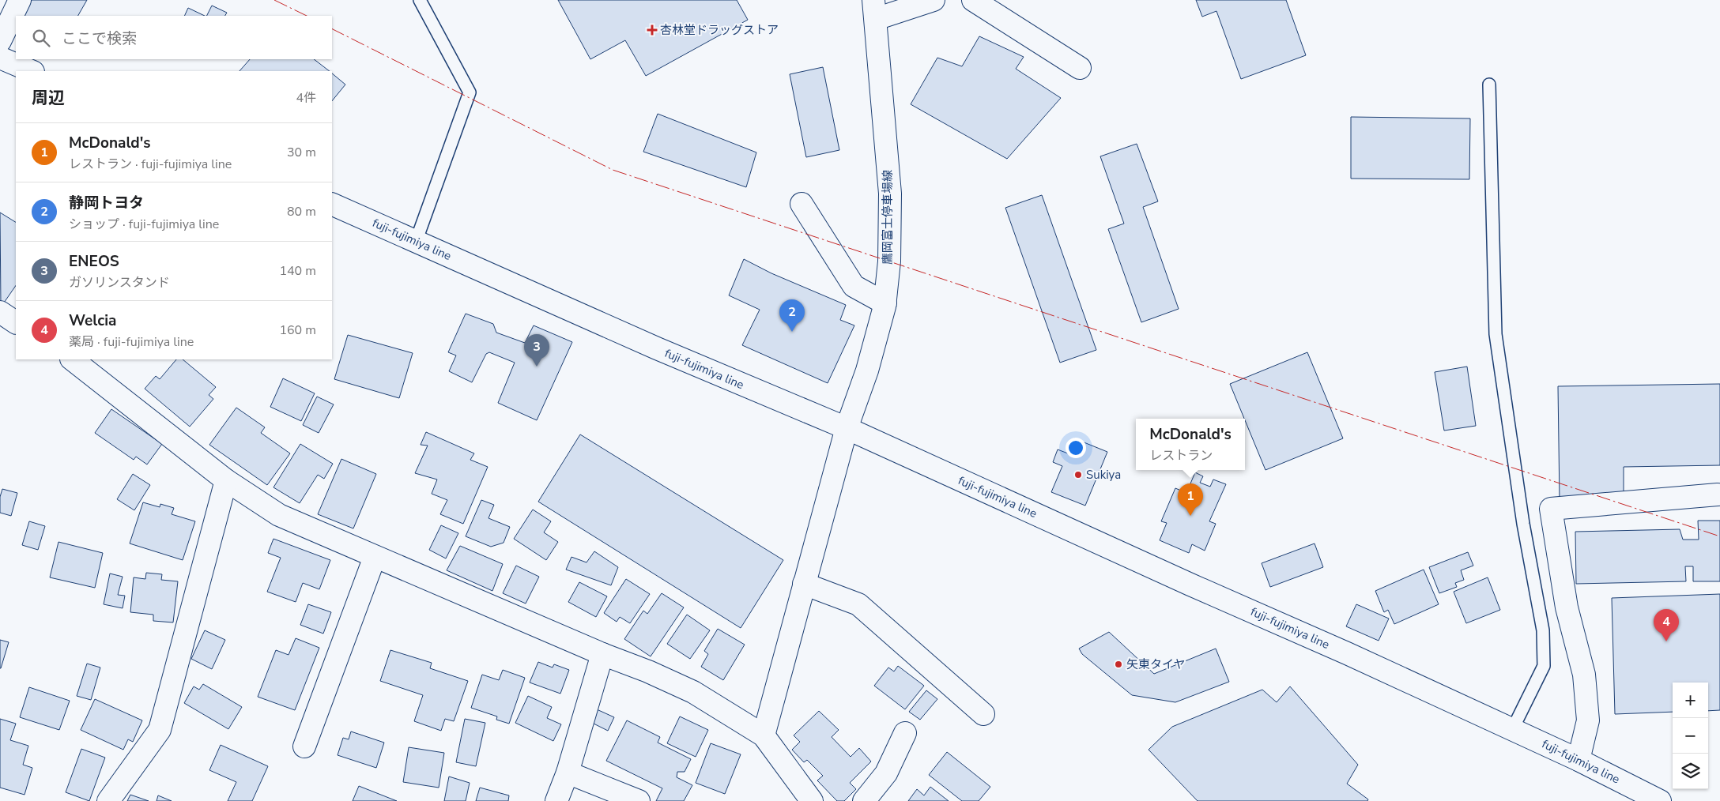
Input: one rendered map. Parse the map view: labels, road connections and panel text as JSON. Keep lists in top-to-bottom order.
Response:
{
  "streets": {
    "street": ["鷹岡富士停車場線", "fuji-fujimiya line"]
  },
  "crossings": [
    ["鷹岡富士停車場線", "fuji-fujimiya line"]
  ],
  "places": {
    "health": ["杏林堂ドラッグストア"],
    "other": ["Sukiya", "矢東タイヤ"]
  },
  "page": {
    "search": "ここで検索",
    "heading": ["周辺", "4件"],
    "list": [
      {
        "mark": "1",
        "name": "McDonald's",
        "note": "レストラン · fuji-fujimiya line",
        "value": "30 m"
      },
      {
        "mark": "2",
        "name": "静岡トヨタ",
        "note": "ショップ · fuji-fujimiya line",
        "value": "80 m"
      },
      {
        "mark": "3",
        "name": "ENEOS",
        "note": "ガソリンスタンド",
        "value": "140 m"
      },
      {
        "mark": "4",
        "name": "Welcia",
        "note": "薬局 · fuji-fujimiya line",
        "value": "160 m"
      }
    ],
    "pins": [
      "2",
      "3",
      "1",
      "4"
    ],
    "popup": ["McDonald's", "レストラン"],
    "map_buttons": ["+", "−"]
  }
}
